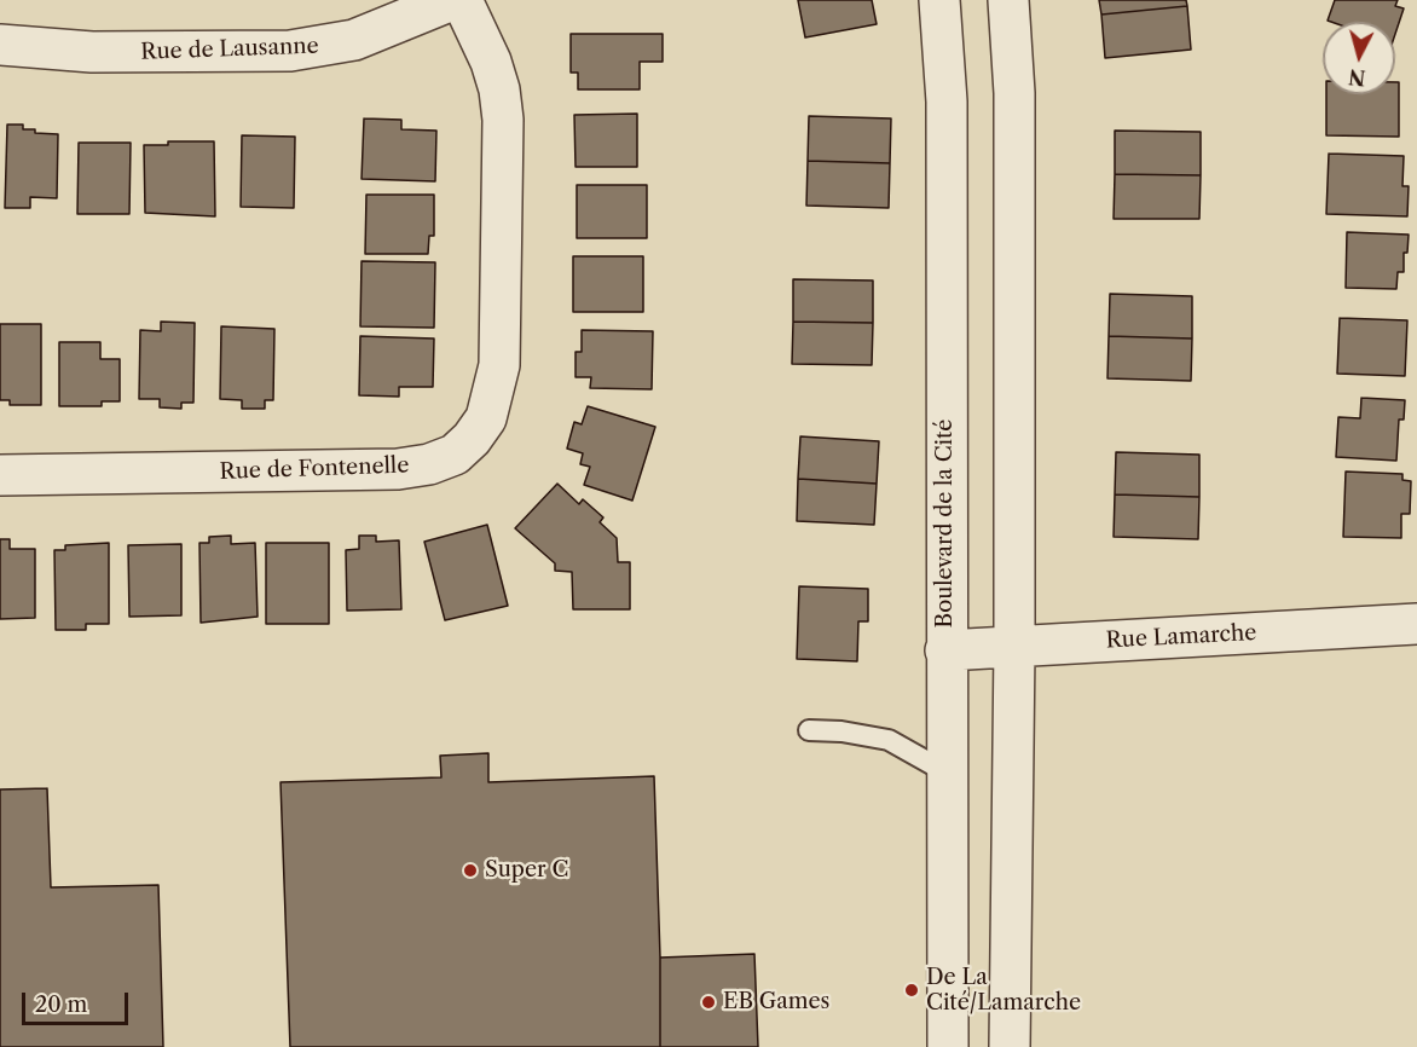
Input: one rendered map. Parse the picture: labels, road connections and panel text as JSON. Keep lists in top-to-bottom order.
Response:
{
  "streets": {
    "street": [
      "Rue de Lausanne",
      "Rue de Fontenelle",
      "Boulevard de la Cité",
      "Rue Lamarche"
    ]
  },
  "crossings": [
    ["Boulevard de la Cité", "Rue Lamarche"]
  ],
  "places": ["Super C", "De La Cité/Lamarche", "EB Games"],
  "scale_bar": "20 m",
  "north": "bottom"
}
